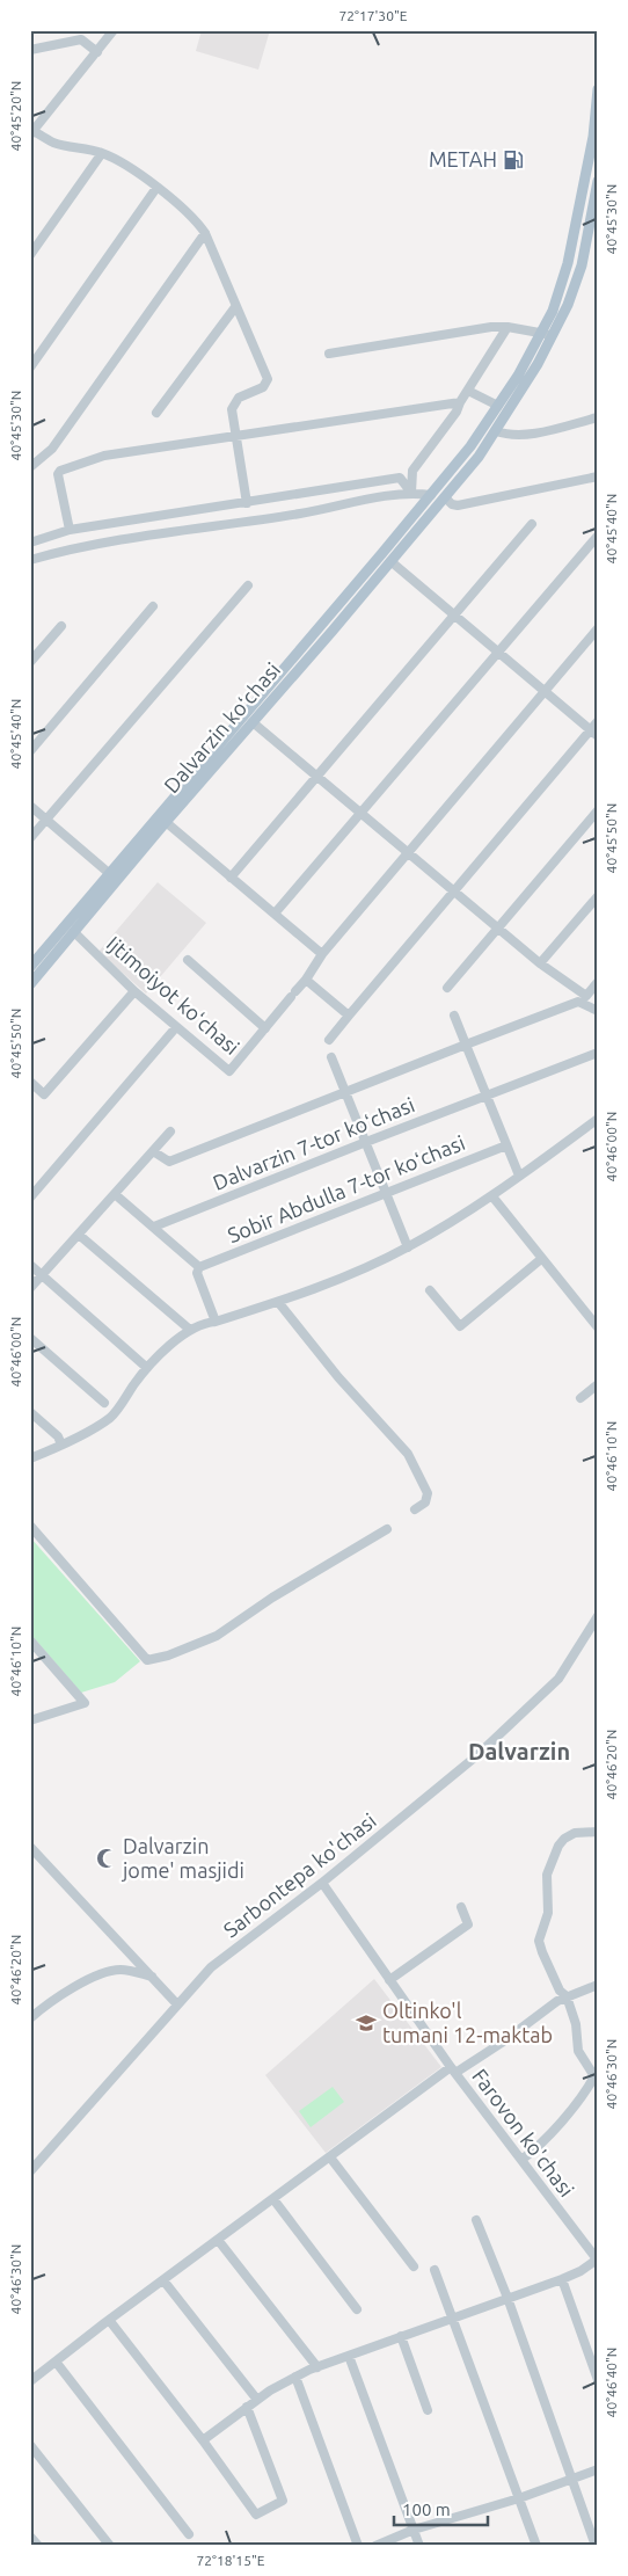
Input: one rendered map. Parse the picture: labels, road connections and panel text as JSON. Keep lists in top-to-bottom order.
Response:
{
  "streets": {
    "main road": ["Dalvarzin koʻchasi"],
    "street": [
      "Ijtimoiyot koʻchasi",
      "Dalvarzin 7-tor koʻchasi",
      "Sobir Abdulla 7-tor koʻchasi",
      "Sarbontepa ko'chasi",
      "Farovon ko'chasi"
    ]
  },
  "crossings": [
    ["Dalvarzin koʻchasi", "Ijtimoiyot koʻchasi"],
    ["Sarbontepa ko'chasi", "Farovon ko'chasi"]
  ],
  "districts": ["Dalvarzin"],
  "places": {
    "fuel station": ["МЕТАН"],
    "mosque": ["Dalvarzin jome' masjidi"],
    "school or university": ["Oltinko'l tumani 12-maktab"]
  },
  "scale_bar": "100 m",
  "coordinates": [
    "72°17'30\"E",
    "40°45'20\"N",
    "40°45'30\"N",
    "40°45'40\"N",
    "40°45'50\"N",
    "40°46'00\"N",
    "40°46'10\"N",
    "40°46'20\"N",
    "40°46'30\"N",
    "40°46'40\"N",
    "72°18'15\"E"
  ]
}
